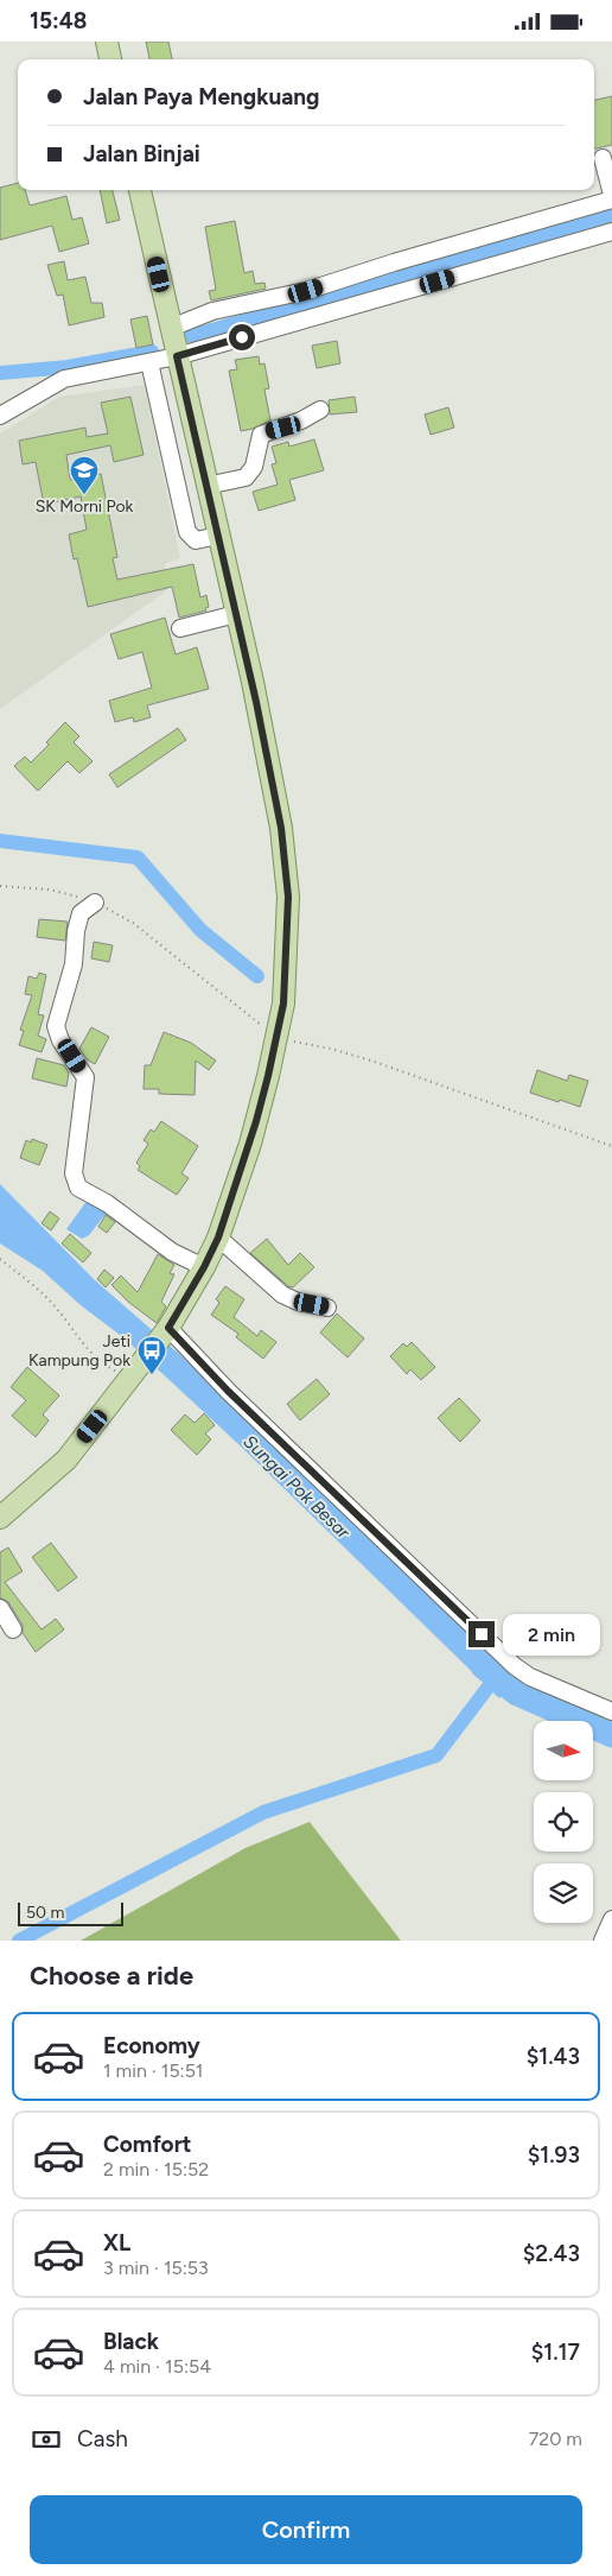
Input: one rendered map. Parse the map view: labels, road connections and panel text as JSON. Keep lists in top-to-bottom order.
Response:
{
  "water": ["Sungai Pok Besar"],
  "places": {
    "school or university": ["SK Morni Pok"],
    "bus stop": ["Jeti Kampung Pok"]
  },
  "scale_bar": "50 m",
  "north": "right",
  "page": {
    "status": "15:48",
    "banner": ["Jalan Paya Mengkuang", "Jalan Binjai"],
    "bubble": "2 min",
    "scale": "50 m",
    "heading": "Choose a ride",
    "list": [
      {
        "name": "Economy",
        "note": "1 min · 15:51",
        "value": "$1.43"
      },
      {
        "name": "Comfort",
        "note": "2 min · 15:52",
        "value": "$1.93"
      },
      {
        "name": "XL",
        "note": "3 min · 15:53",
        "value": "$2.43"
      },
      {
        "name": "Black",
        "note": "4 min · 15:54",
        "value": "$1.17"
      }
    ],
    "pay": ["Cash", "720 m"],
    "buttons": "Confirm"
  }
}
